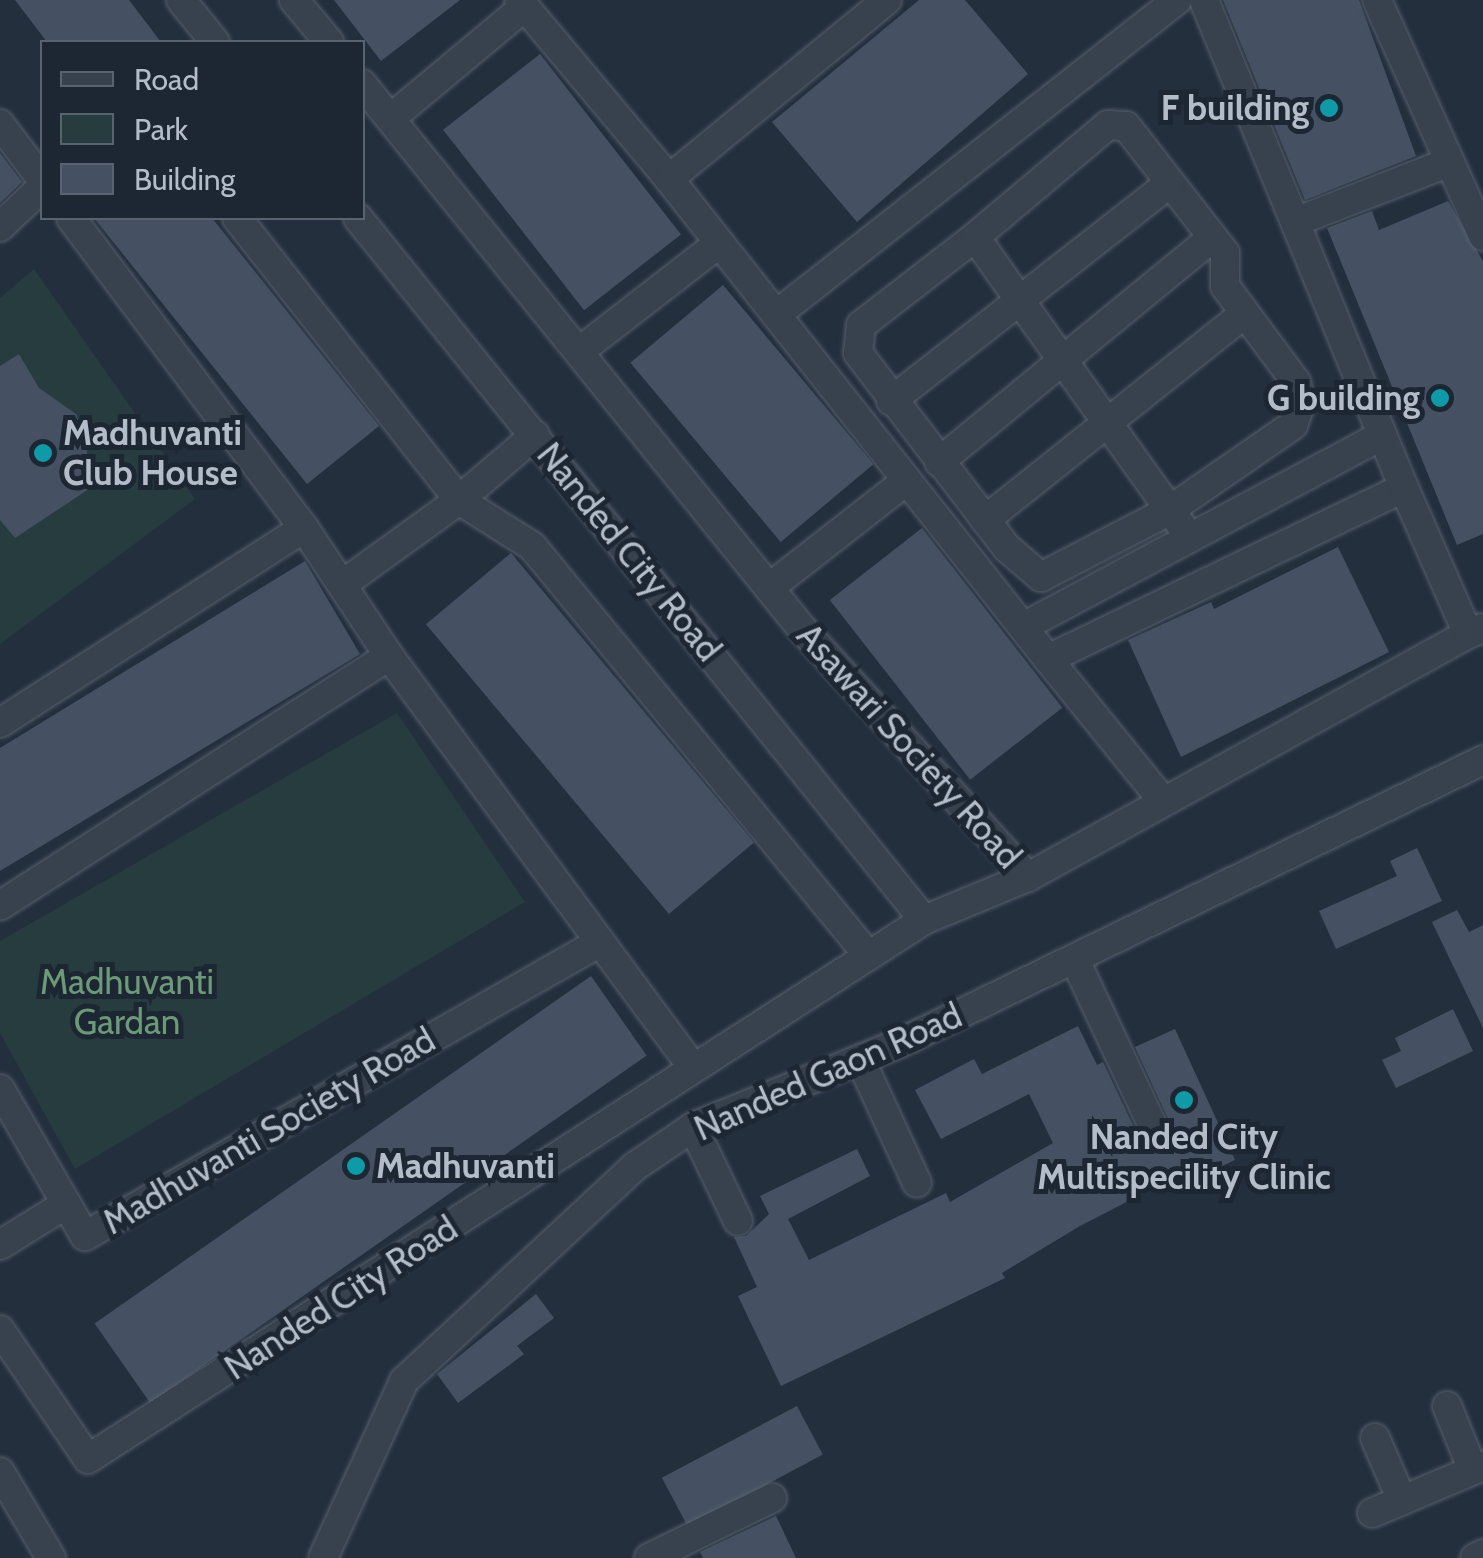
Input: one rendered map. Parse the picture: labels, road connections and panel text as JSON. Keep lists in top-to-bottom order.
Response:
{
  "streets": {
    "street": [
      "Nanded City Road",
      "Asawari Society Road",
      "Nanded Gaon Road",
      "Madhuvanti Society Road"
    ]
  },
  "crossings": [
    ["Nanded City Road", "Asawari Society Road"]
  ],
  "parks": ["Madhuvanti Gardan"],
  "places": [
    "F building",
    "G building",
    "Madhuvanti Club House",
    "Nanded City Multispecility Clinic",
    "Madhuvanti"
  ],
  "legend": ["Road", "Park", "Building"]
}
